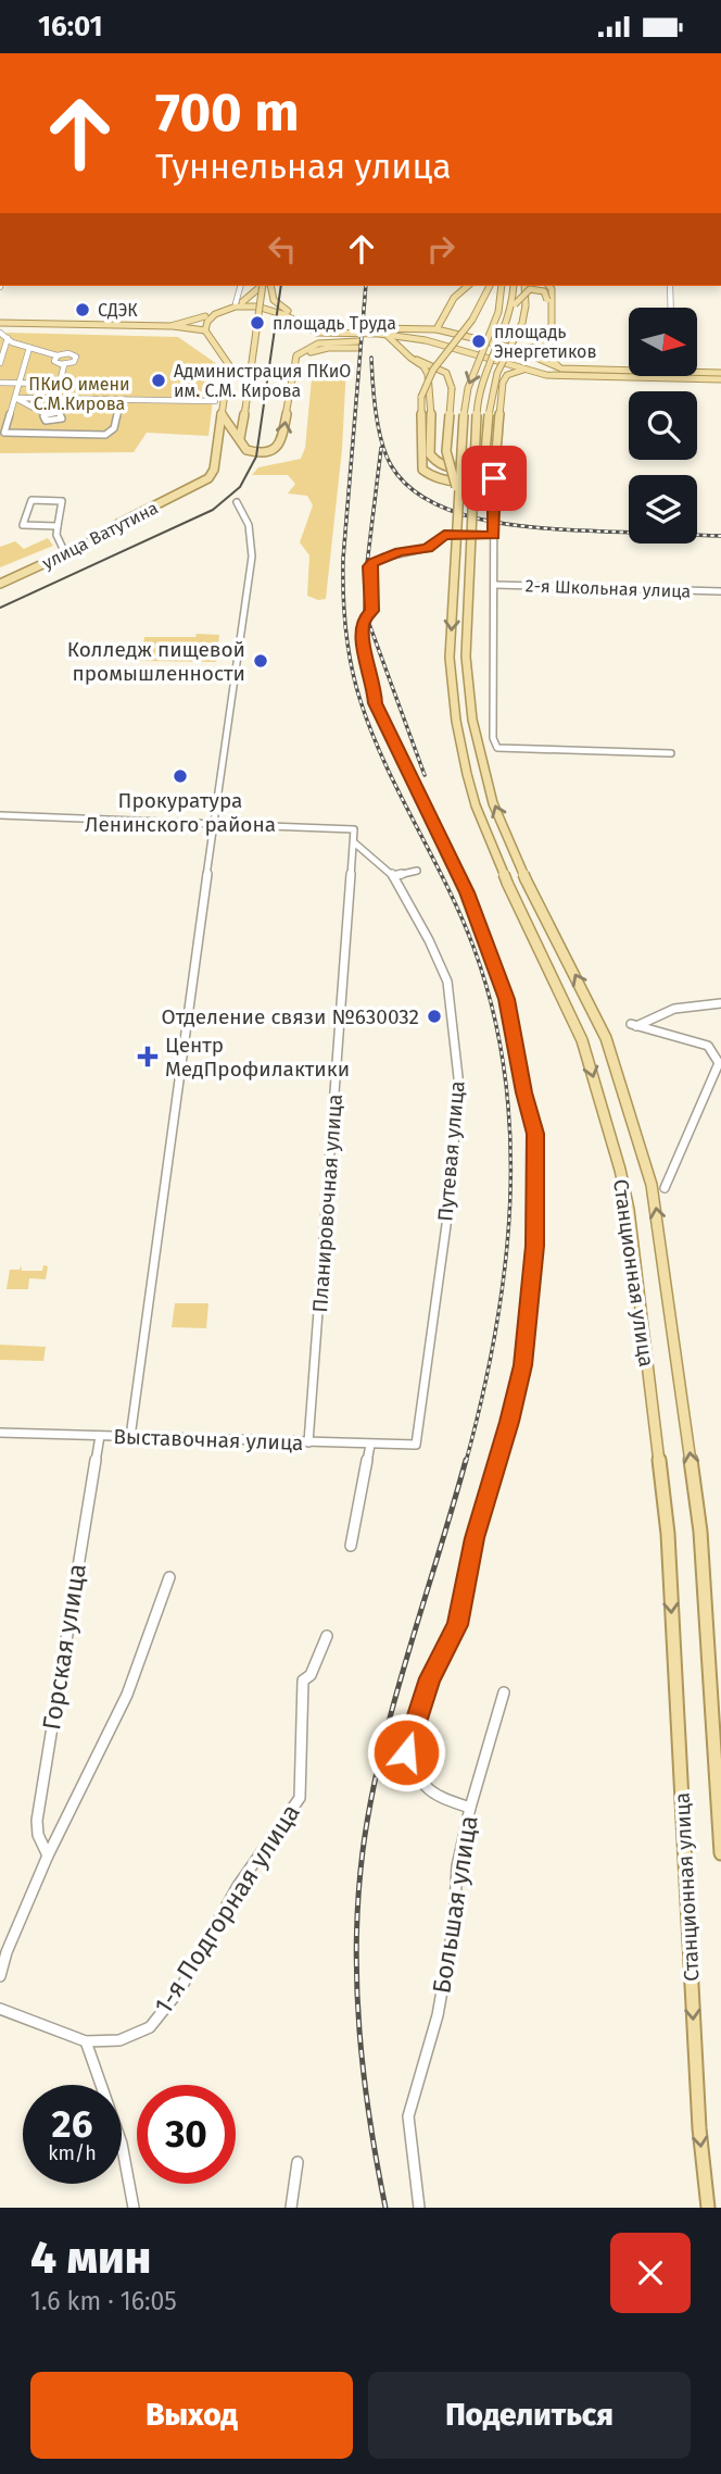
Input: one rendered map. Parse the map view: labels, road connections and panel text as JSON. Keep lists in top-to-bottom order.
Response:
{
  "streets": {
    "main road": ["улица Ватутина", "Станционная улица"],
    "street": [
      "2-я Школьная улица",
      "Путевая улица",
      "Планировочная улица",
      "Выставочная улица",
      "Горская улица",
      "Большая улица",
      "1-я Подгорная улица"
    ]
  },
  "crossings": [
    ["Путевая улица", "Планировочная улица"],
    ["Путевая улица", "Выставочная улица"],
    ["Планировочная улица", "Выставочная улица"],
    ["Выставочная улица", "Горская улица"]
  ],
  "parks": ["ПКиО имени С.М.Кирова"],
  "places": {
    "other": [
      "СДЭК",
      "площадь Труда",
      "площадь Энергетиков",
      "Администрация ПКиО им. С.М. Кирова",
      "Колледж пищевой промышленности",
      "Прокуратура Ленинского района",
      "Отделение связи №630032"
    ],
    "health": ["Центр МедПрофилактики"]
  },
  "north": "right",
  "page": {
    "status": "16:01",
    "turn": ["700 m", "Туннельная улица"],
    "speed": "26 km/h",
    "limit": "30",
    "heading": ["4 мин", "1.6 km · 16:05"],
    "buttons": ["Выход", "Поделиться"]
  }
}
